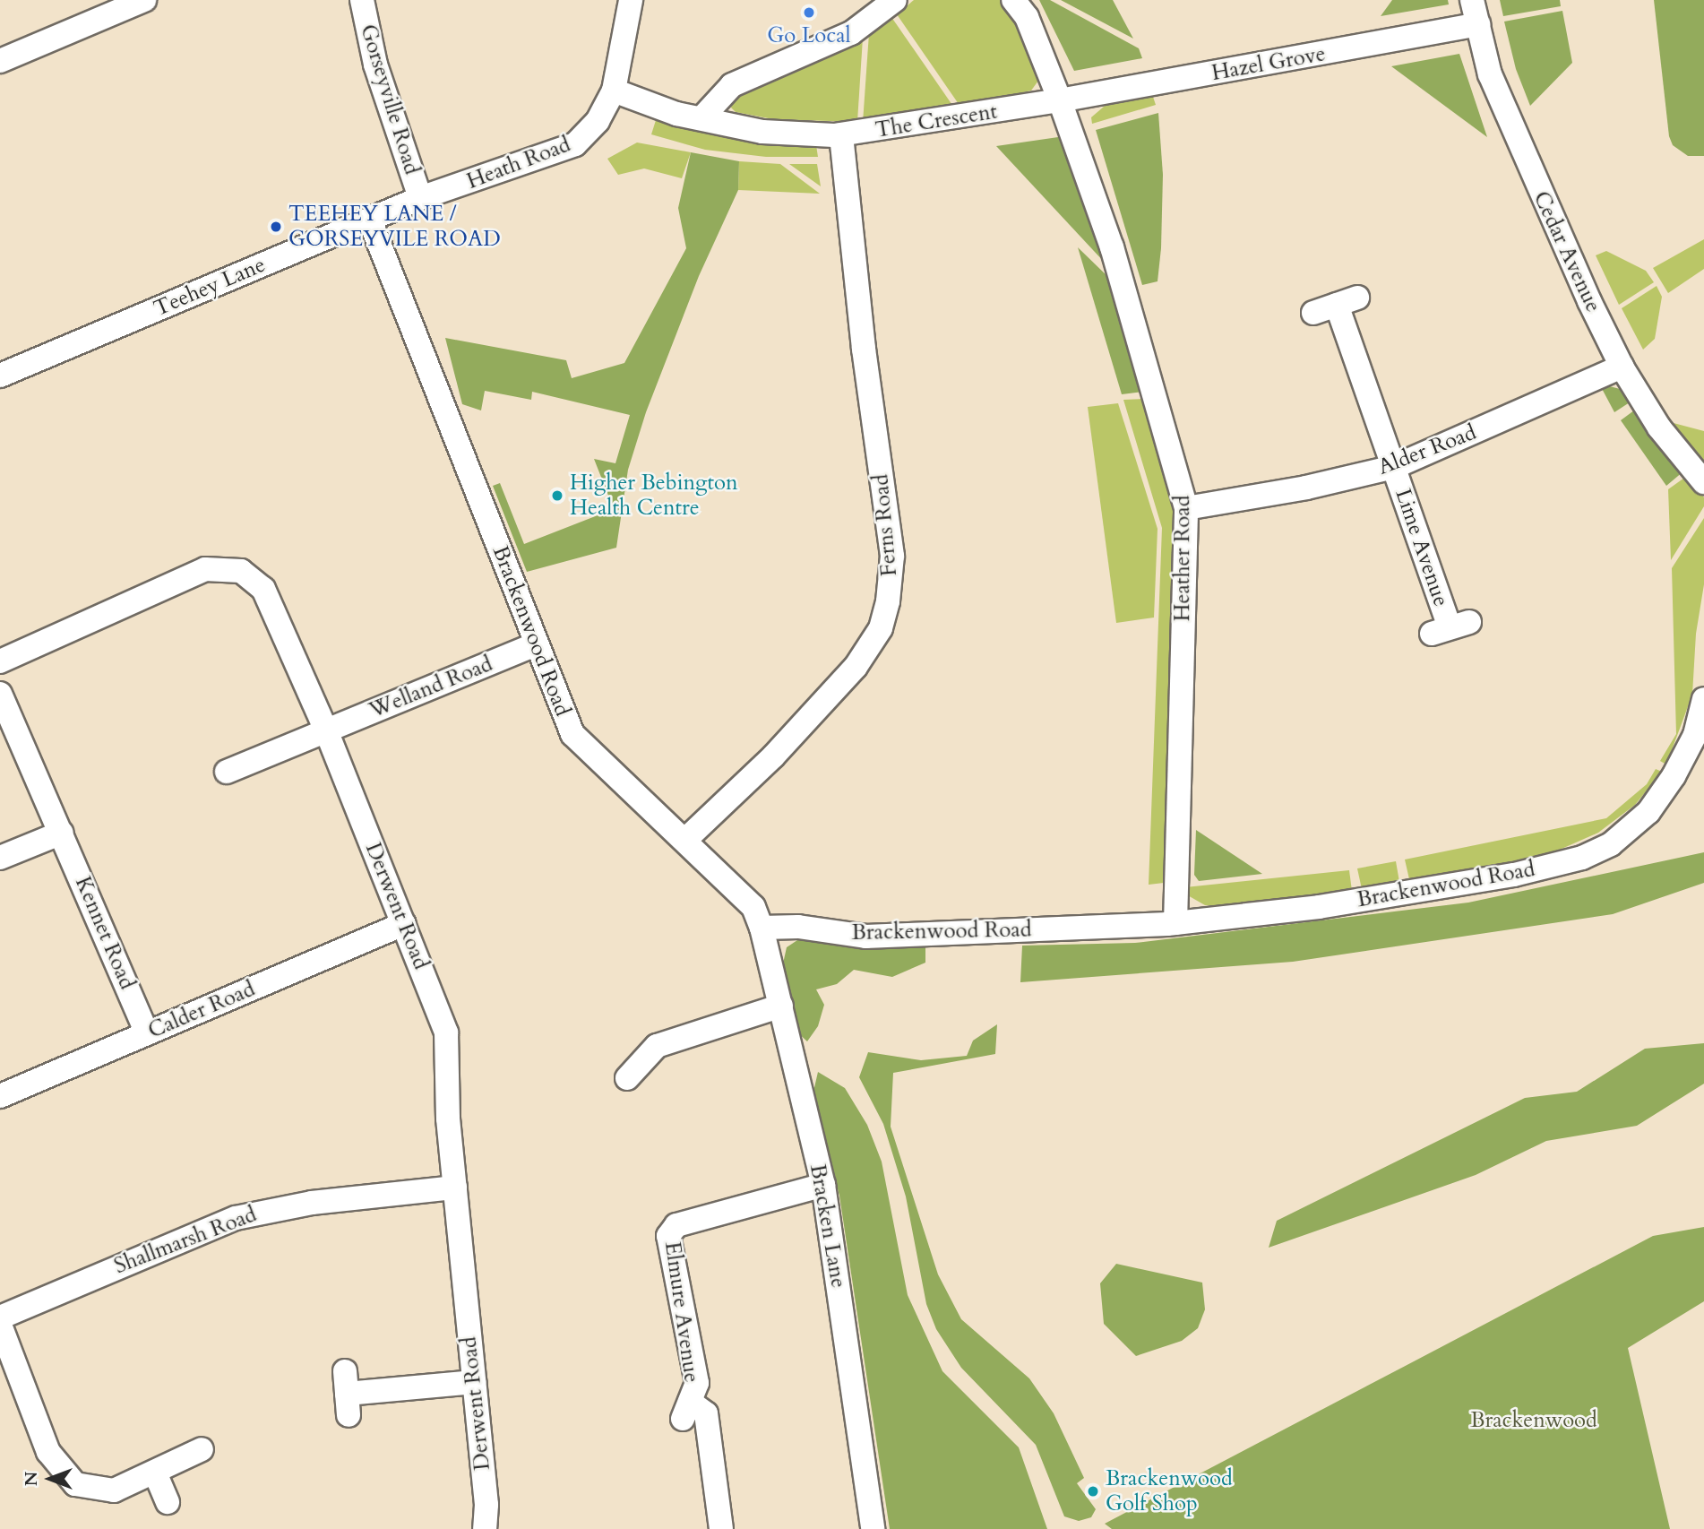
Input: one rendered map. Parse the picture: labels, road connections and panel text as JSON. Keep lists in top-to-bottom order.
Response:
{
  "streets": {
    "street": [
      "Hazel Grove",
      "Gorseyville Road",
      "The Crescent",
      "Heath Road",
      "Cedar Avenue",
      "Teehey Lane",
      "Alder Road",
      "Ferns Road",
      "Lime Avenue",
      "Heather Road",
      "Brackenwood Road",
      "Welland Road",
      "Derwent Road",
      "Kennet Road",
      "Calder Road",
      "Bracken Lane",
      "Shallmarsh Road",
      "Elmure Avenue"
    ]
  },
  "crossings": [
    ["Hazel Grove", "The Crescent"],
    ["Hazel Grove", "Cedar Avenue"],
    ["Hazel Grove", "Heather Road"],
    ["Gorseyville Road", "Heath Road"],
    ["Gorseyville Road", "Teehey Lane"],
    ["The Crescent", "Heath Road"],
    ["The Crescent", "Ferns Road"],
    ["The Crescent", "Heather Road"],
    ["Heath Road", "Teehey Lane"],
    ["Cedar Avenue", "Alder Road"],
    ["Teehey Lane", "Brackenwood Road"],
    ["Alder Road", "Lime Avenue"],
    ["Alder Road", "Heather Road"],
    ["Ferns Road", "Brackenwood Road"],
    ["Heather Road", "Brackenwood Road"],
    ["Brackenwood Road", "Welland Road"],
    ["Brackenwood Road", "Bracken Lane"],
    ["Welland Road", "Derwent Road"],
    ["Derwent Road", "Calder Road"],
    ["Derwent Road", "Shallmarsh Road"],
    ["Kennet Road", "Calder Road"],
    ["Bracken Lane", "Elmure Avenue"]
  ],
  "parks": ["Brackenwood"],
  "places": [
    "Go Local",
    "TEEHEY LANE / GORSEYVILE ROAD",
    "Higher Bebington Health Centre",
    "Brackenwood Golf Shop"
  ],
  "north": "left"
}
